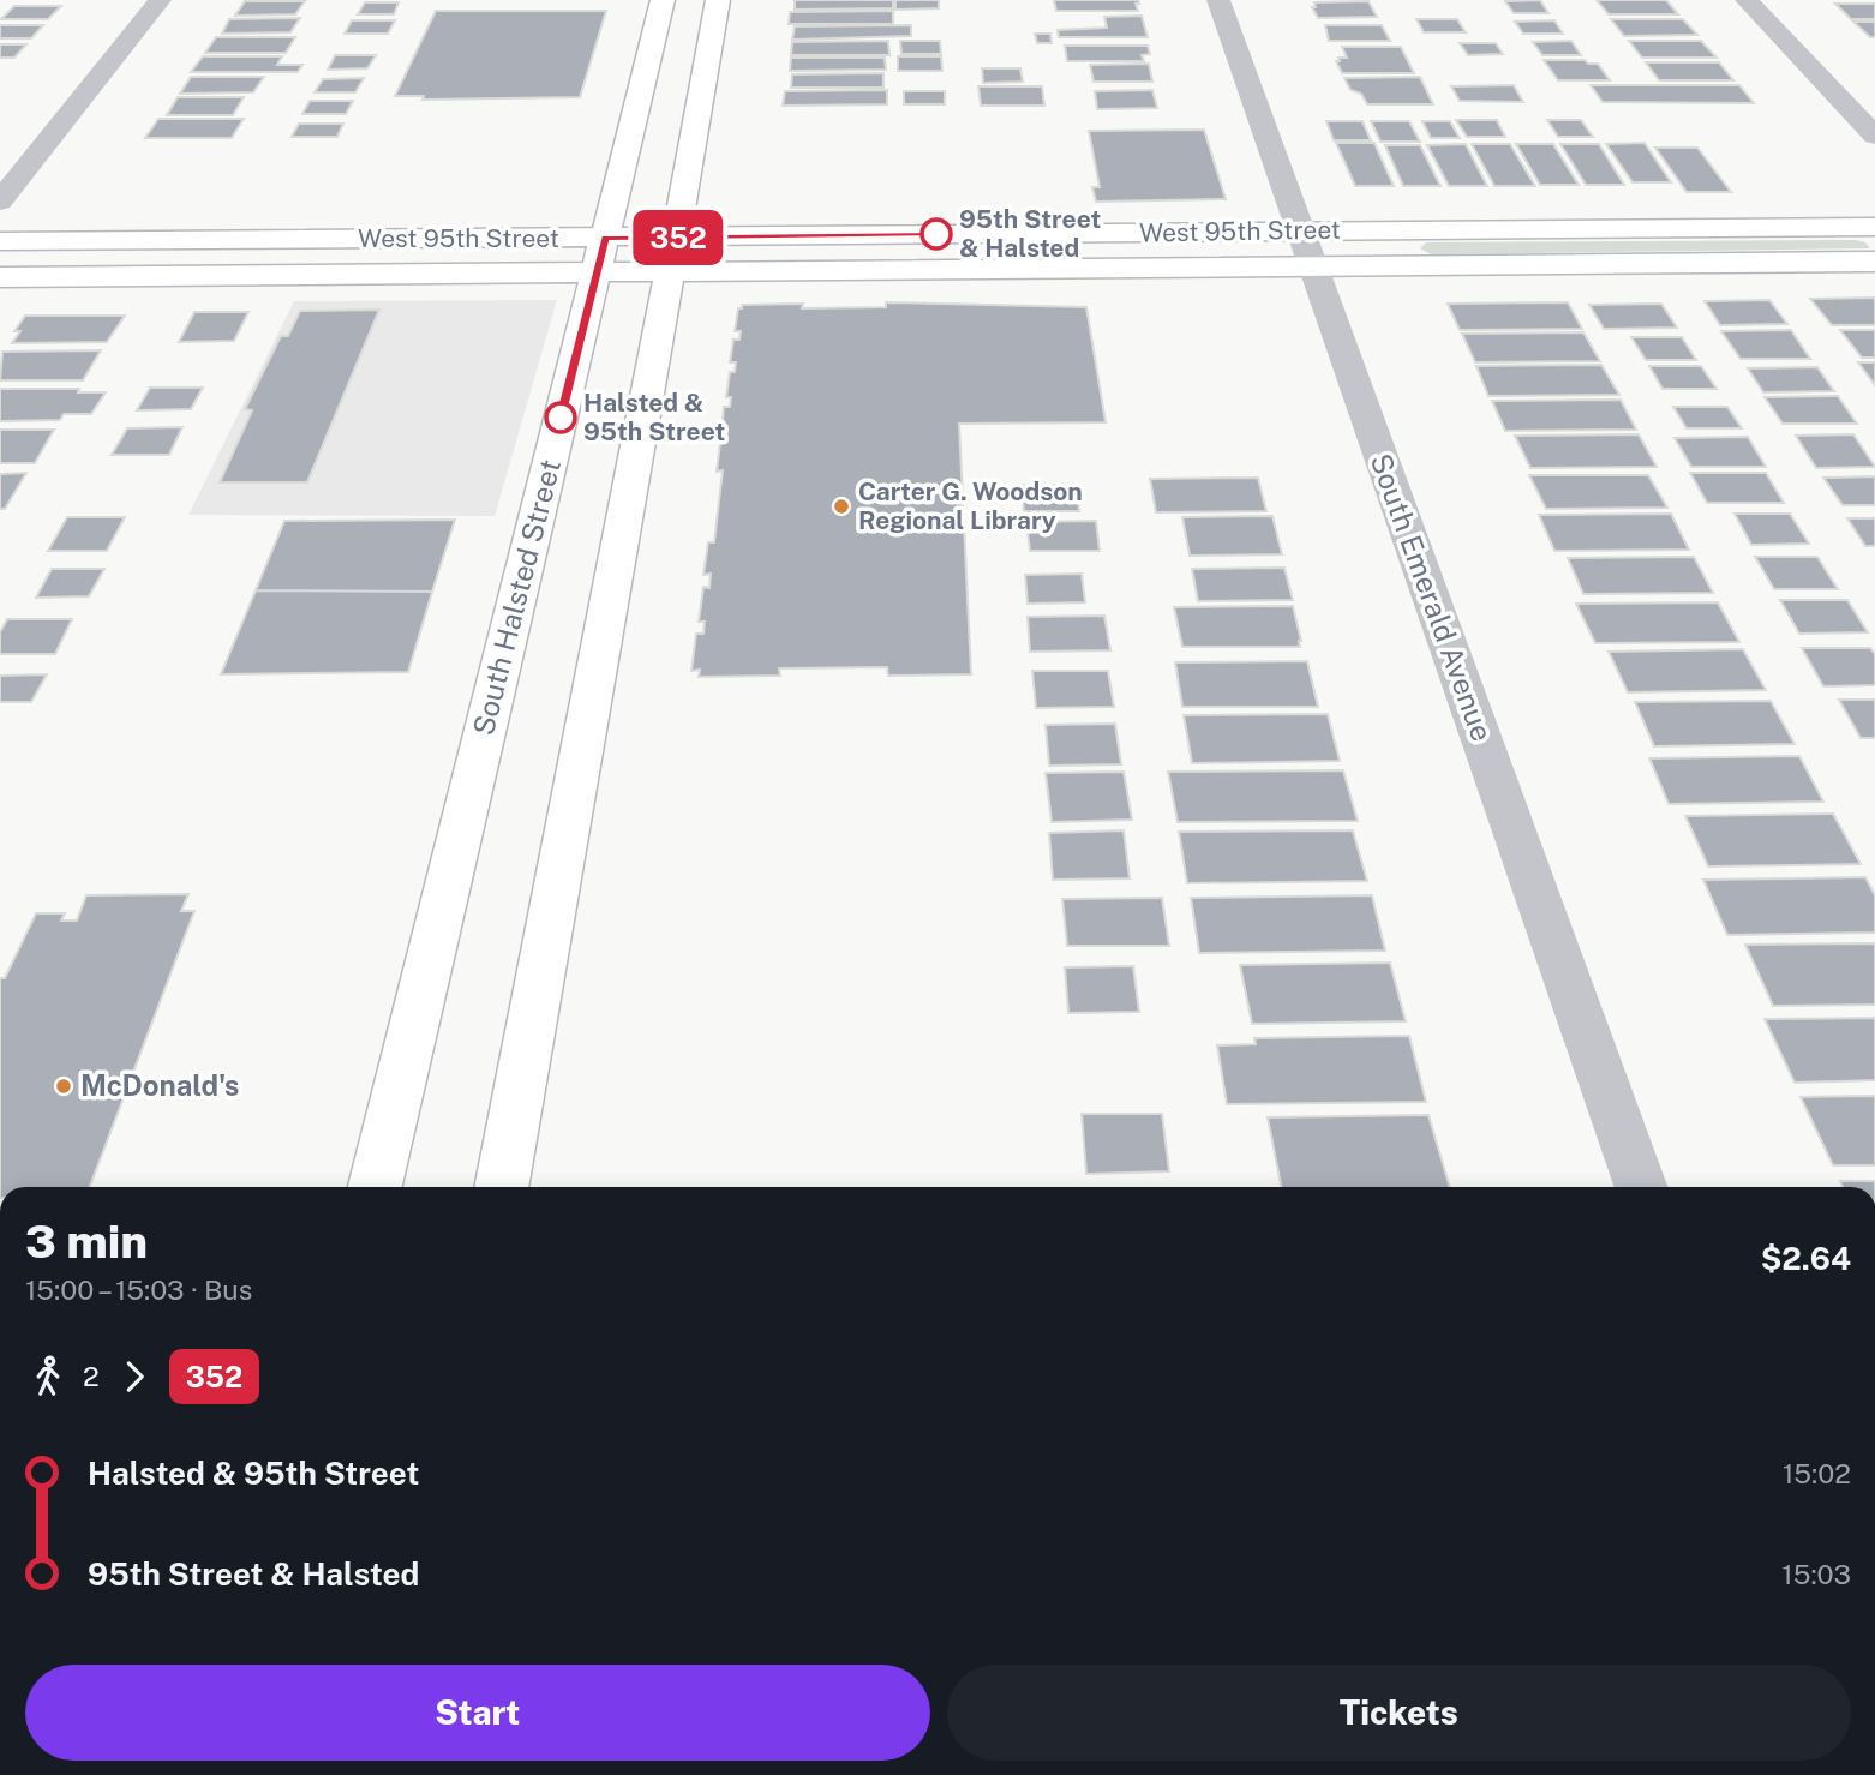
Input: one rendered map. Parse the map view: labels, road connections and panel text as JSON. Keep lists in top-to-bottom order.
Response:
{
  "streets": {
    "main road": ["West 95th Street", "South Halsted Street"],
    "street": ["South Emerald Avenue"]
  },
  "crossings": [
    ["West 95th Street", "South Halsted Street"],
    ["West 95th Street", "South Emerald Avenue"]
  ],
  "places": [
    "95th Street & Halsted",
    "Halsted & 95th Street",
    "Carter G. Woodson Regional Library",
    "McDonald's"
  ],
  "lines": ["bus line 352"],
  "page": {
    "on_map": "352",
    "heading": ["3 min", "15:00 – 15:03 · Bus", "$2.64"],
    "legs": ["2", "352"],
    "list": [
      {
        "name": "Halsted & 95th Street",
        "value": "15:02"
      },
      {
        "name": "95th Street & Halsted",
        "value": "15:03"
      }
    ],
    "buttons": ["Start", "Tickets"]
  }
}
